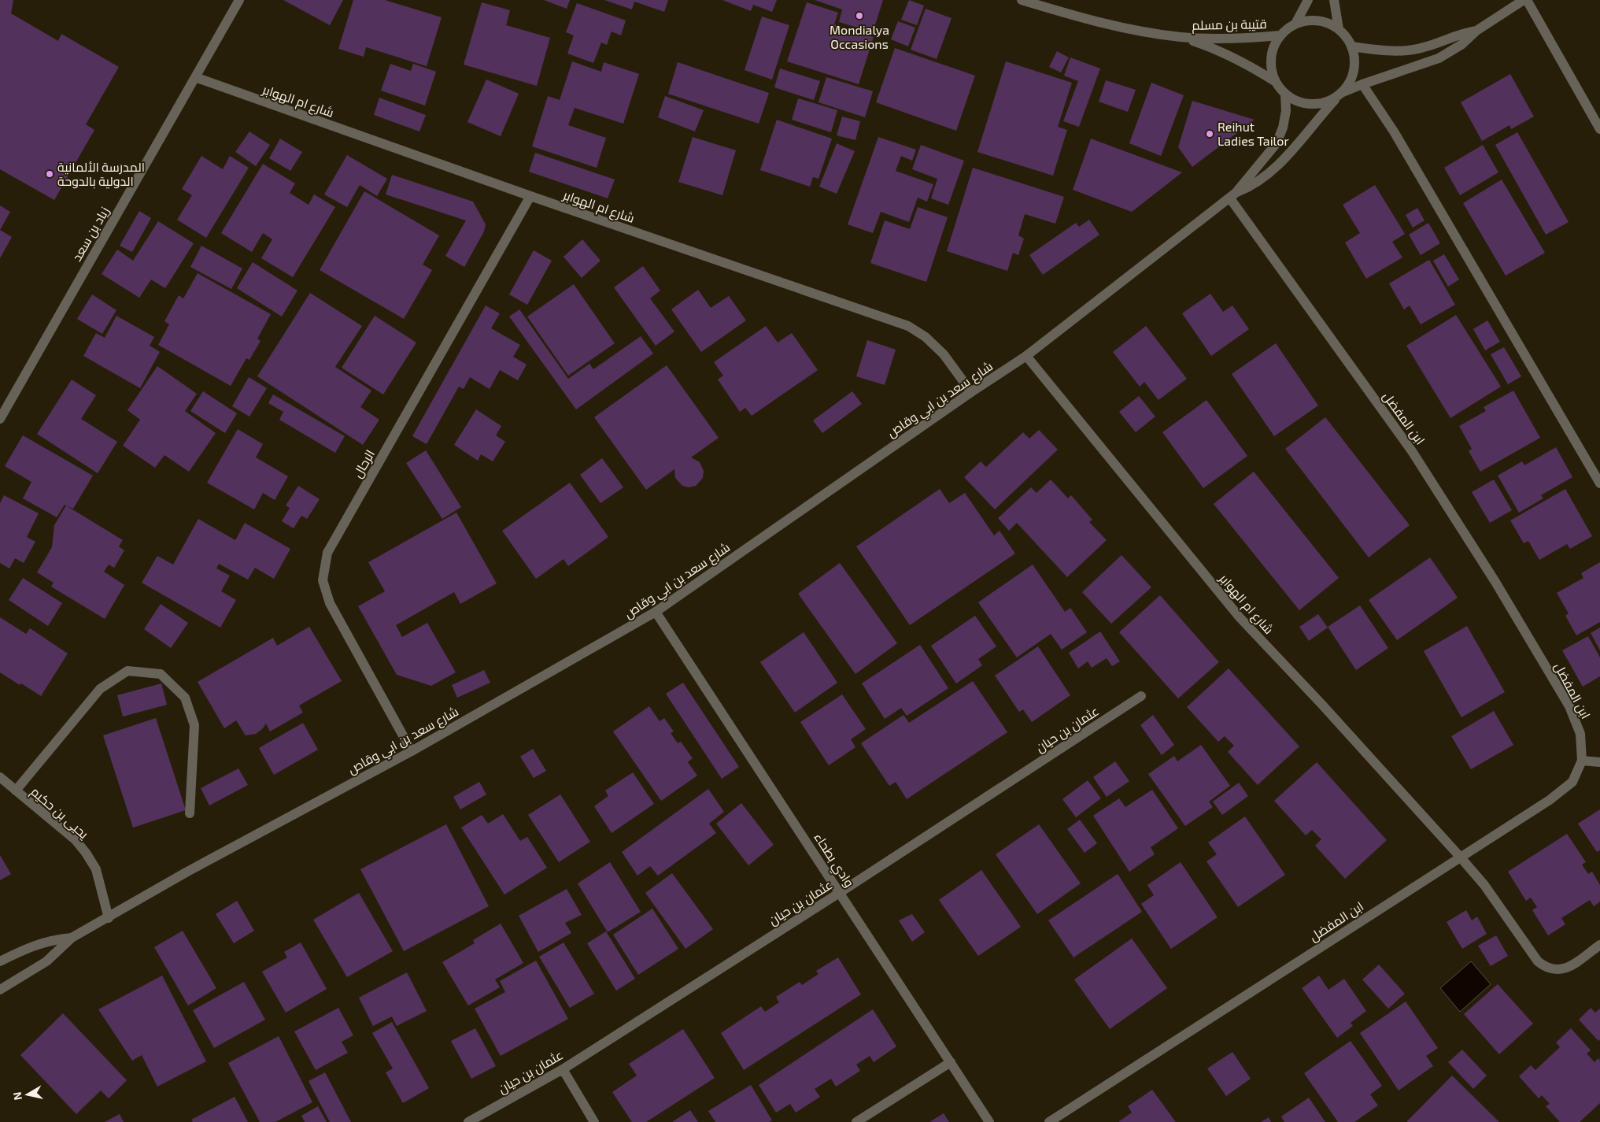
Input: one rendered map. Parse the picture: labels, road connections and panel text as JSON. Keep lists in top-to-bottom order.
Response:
{
  "streets": {
    "street": [
      "قتيبة بن مسلم",
      "شارع ام الهوابر",
      "زياد بن سعد",
      "شارع سعد بن ابي وقاص",
      "ابن المفضل",
      "الرحال",
      "عثمان بن حيان",
      "يحيى بن حكيم",
      "وادي بطحاء"
    ]
  },
  "crossings": [
    ["قتيبة بن مسلم", "شارع سعد بن ابي وقاص"],
    ["شارع ام الهوابر", "زياد بن سعد"],
    ["شارع ام الهوابر", "شارع سعد بن ابي وقاص"],
    ["شارع ام الهوابر", "ابن المفضل"],
    ["شارع ام الهوابر", "الرحال"],
    ["شارع سعد بن ابي وقاص", "ابن المفضل"],
    ["شارع سعد بن ابي وقاص", "الرحال"],
    ["شارع سعد بن ابي وقاص", "يحيى بن حكيم"],
    ["شارع سعد بن ابي وقاص", "وادي بطحاء"],
    ["عثمان بن حيان", "وادي بطحاء"]
  ],
  "places": ["Mondialya Occasions", "Reihut Ladies Tailor", "المدرسة الألمانية الدولية بالدوحة"],
  "north": "left"
}
